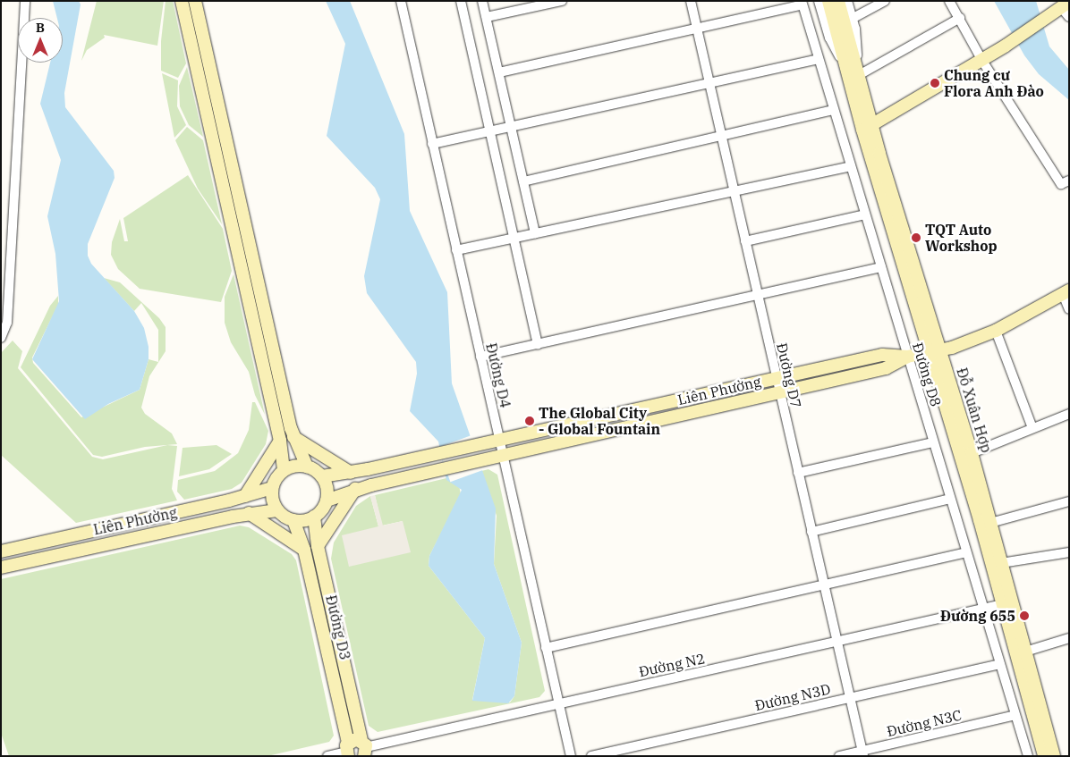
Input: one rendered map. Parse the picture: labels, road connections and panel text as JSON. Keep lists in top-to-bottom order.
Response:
{
  "streets": {
    "street": [
      "Đường D8",
      "Đường D4",
      "Đường D7",
      "Liên Phường",
      "Đỗ Xuân Hợp",
      "Đường D3",
      "Đường N2",
      "Đường N3D",
      "Đường N3C"
    ]
  },
  "crossings": [
    ["Đường D8", "Liên Phường"],
    ["Đường D8", "Đường N2"],
    ["Đường D8", "Đường N3D"],
    ["Đường D8", "Đường N3C"],
    ["Đường D4", "Liên Phường"],
    ["Đường D4", "Đường N2"],
    ["Đường D7", "Liên Phường"],
    ["Đường D7", "Đường N2"],
    ["Đường D7", "Đường N3D"],
    ["Đường D7", "Đường N3C"],
    ["Liên Phường", "Đỗ Xuân Hợp"],
    ["Liên Phường", "Đường D3"],
    ["Đỗ Xuân Hợp", "Đường N2"],
    ["Đường D3", "Đường N2"]
  ],
  "places": [
    "Chung cư Flora Anh Đào",
    "TQT Auto Workshop",
    "The Global City - Global Fountain",
    "Đường 655"
  ],
  "north": "top"
}
